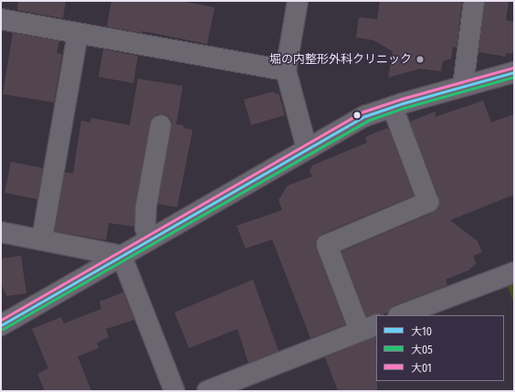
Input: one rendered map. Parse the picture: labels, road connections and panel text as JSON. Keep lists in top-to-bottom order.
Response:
{
  "places": ["堀の内整形外科クリニック"],
  "lines": ["transit line 大01", "transit line 大10", "transit line 大05"],
  "legend": ["大10", "大05", "大01"]
}
